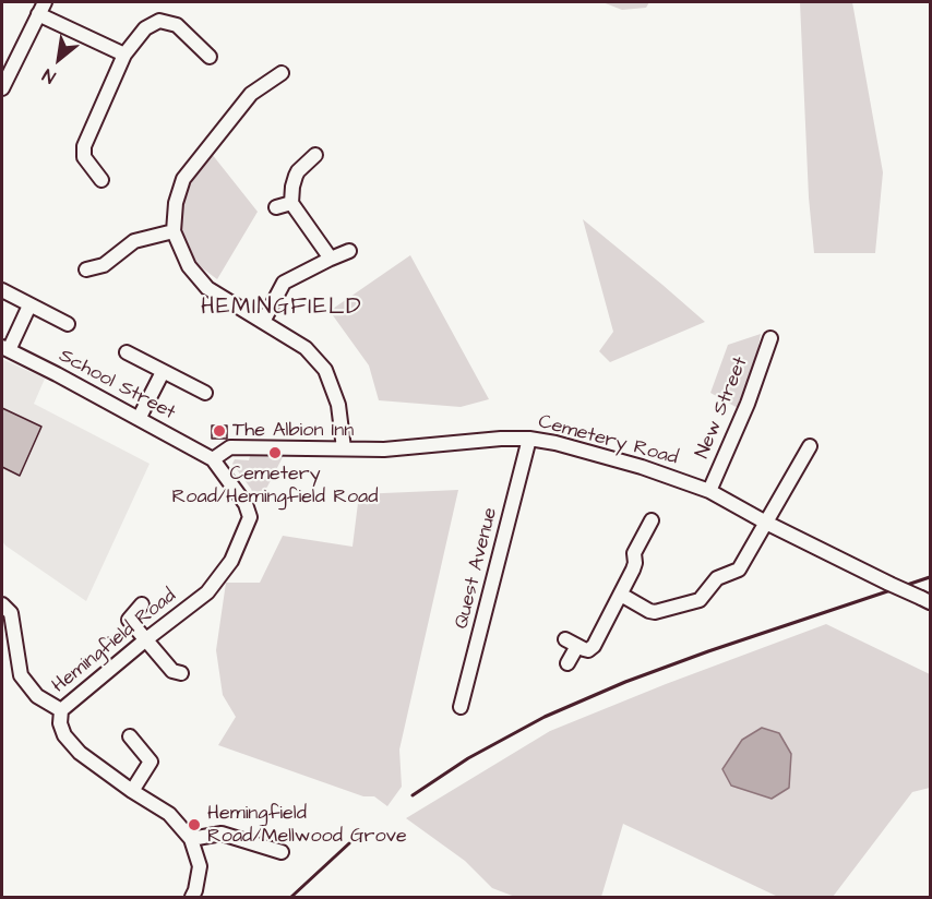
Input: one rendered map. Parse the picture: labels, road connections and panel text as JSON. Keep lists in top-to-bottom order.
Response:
{
  "streets": {
    "street": [
      "School Street",
      "New Street",
      "Cemetery Road",
      "Quest Avenue",
      "Hemingfield Road"
    ]
  },
  "crossings": [
    ["School Street", "Cemetery Road"],
    ["School Street", "Hemingfield Road"],
    ["New Street", "Cemetery Road"],
    ["Cemetery Road", "Quest Avenue"],
    ["Cemetery Road", "Hemingfield Road"]
  ],
  "districts": ["HEMINGFIELD"],
  "places": ["The Albion Inn", "Cemetery Road/Hemingfield Road", "Hemingfield Road/Mellwood Grove"],
  "north": "bottom left"
}
